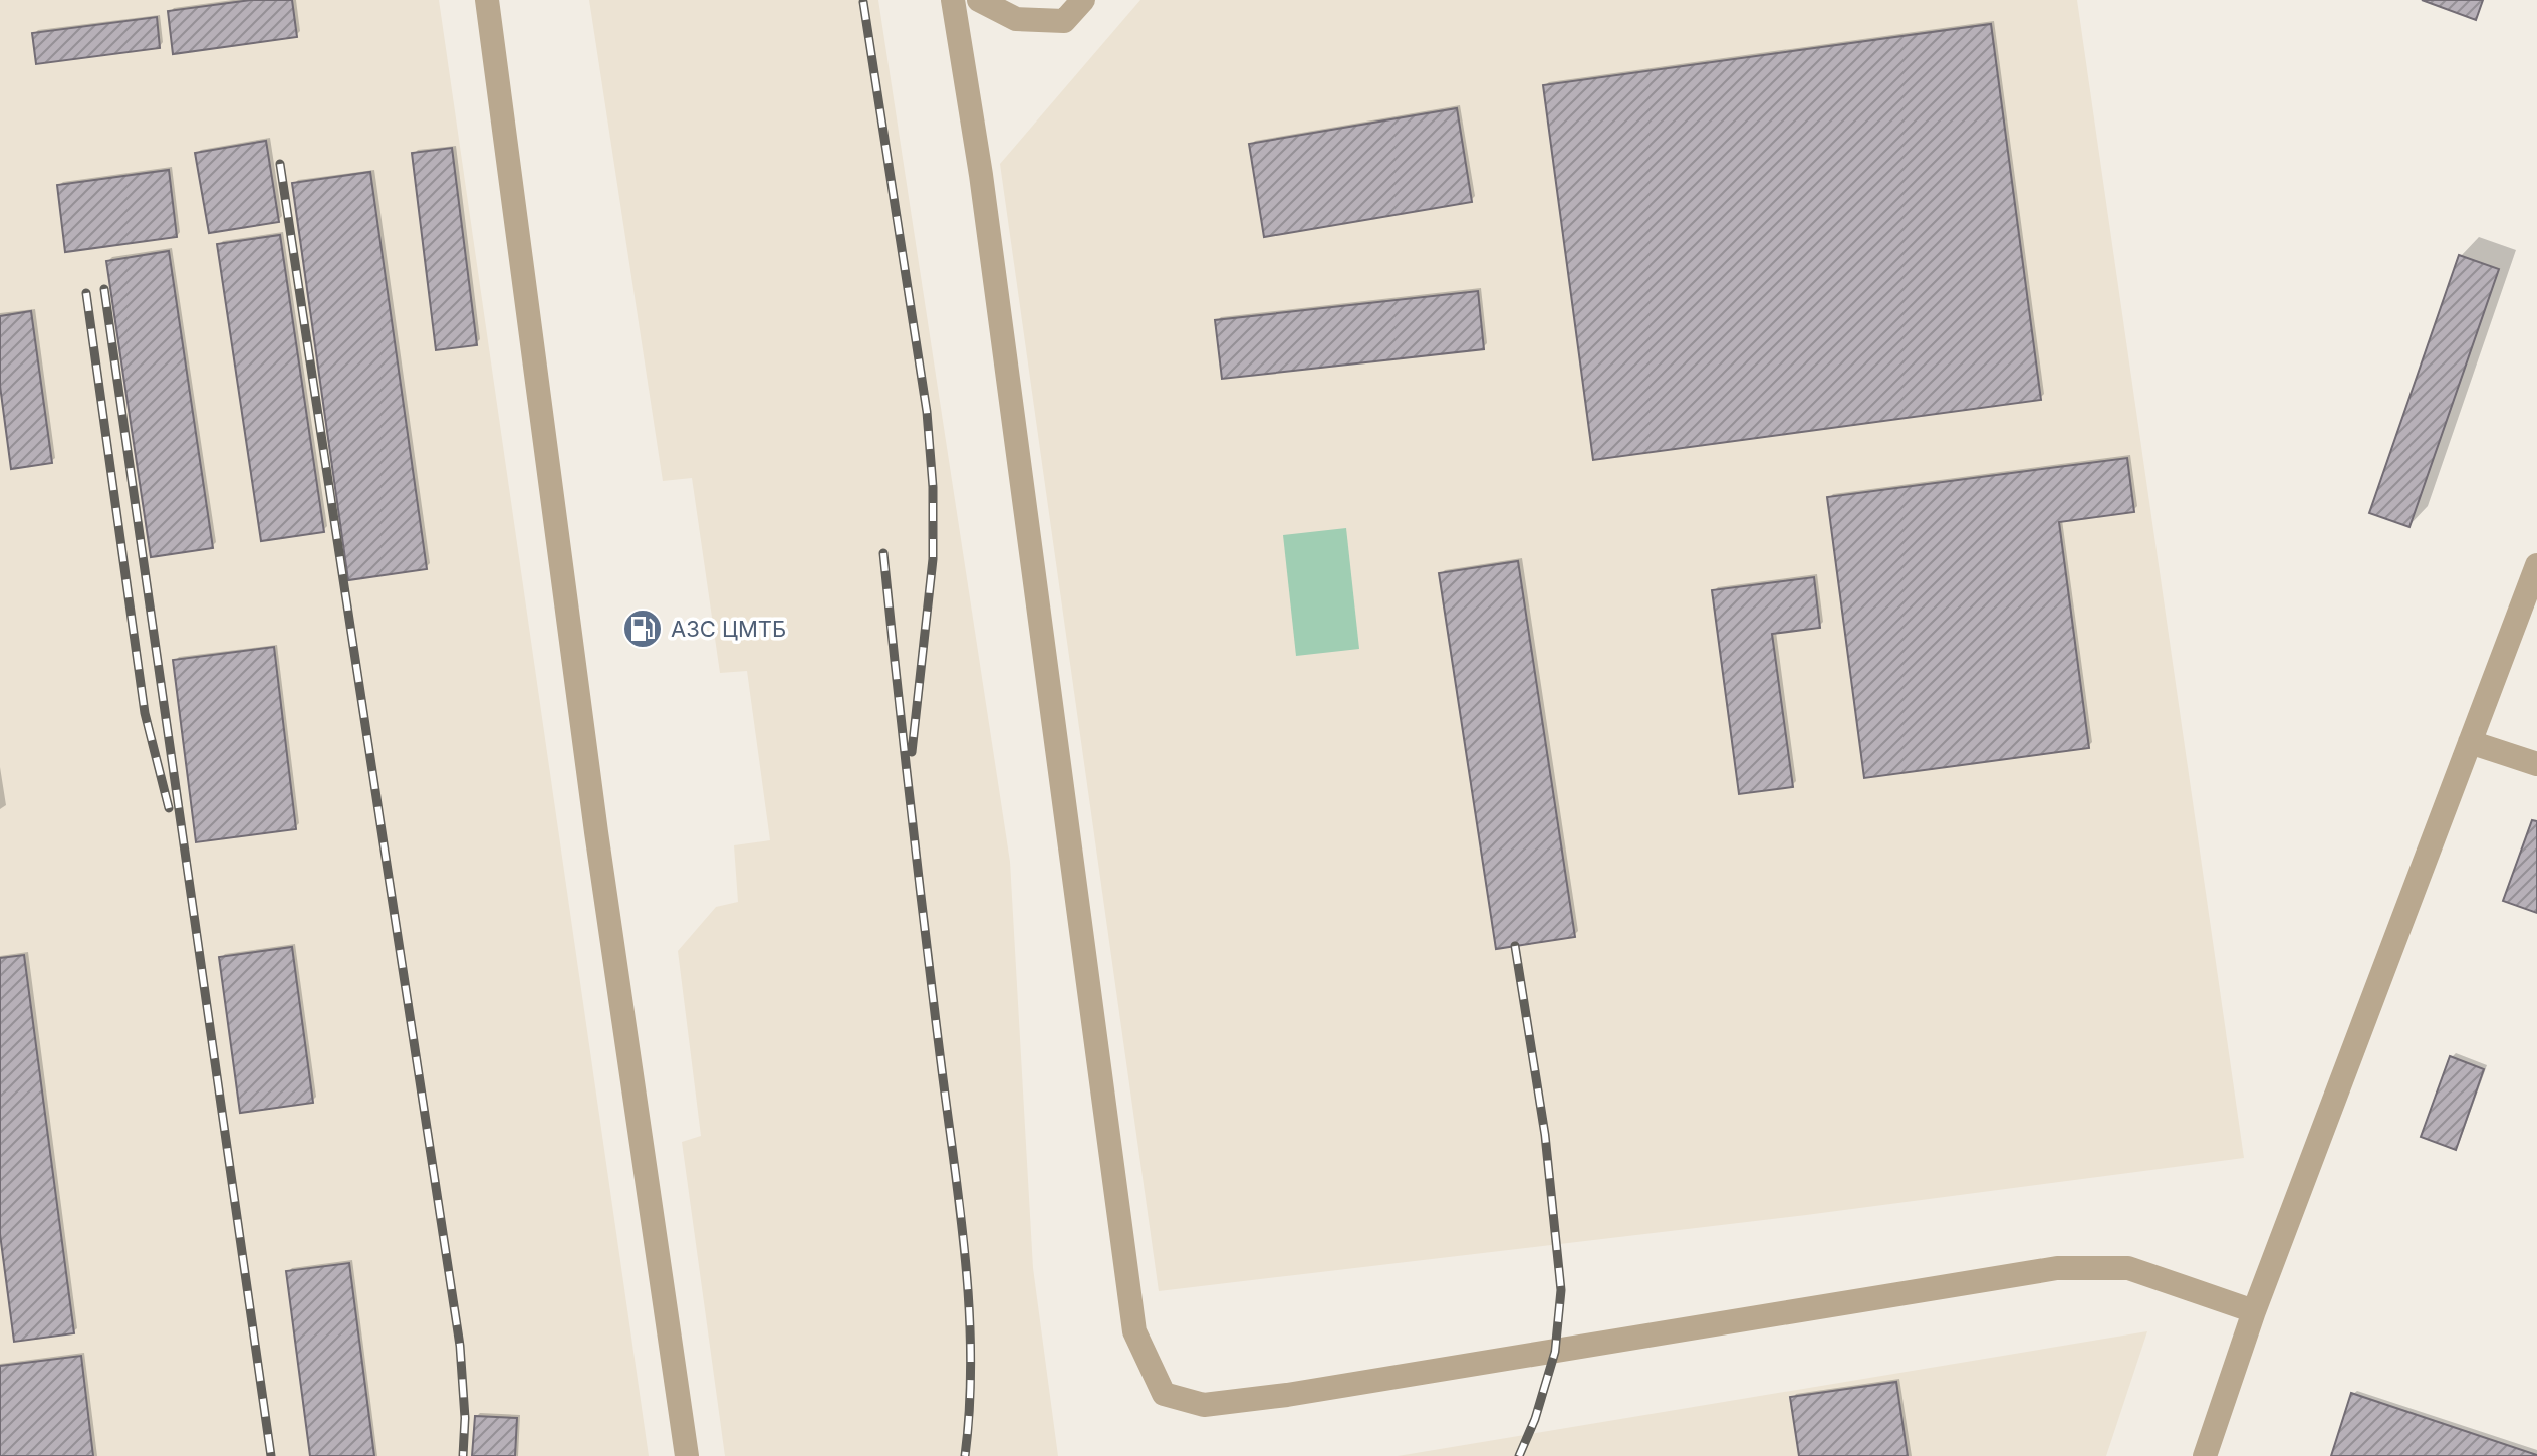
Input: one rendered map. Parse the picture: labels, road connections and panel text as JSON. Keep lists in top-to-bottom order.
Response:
{
  "places": {
    "fuel station": ["АЗС ЦМТБ"]
  }
}
